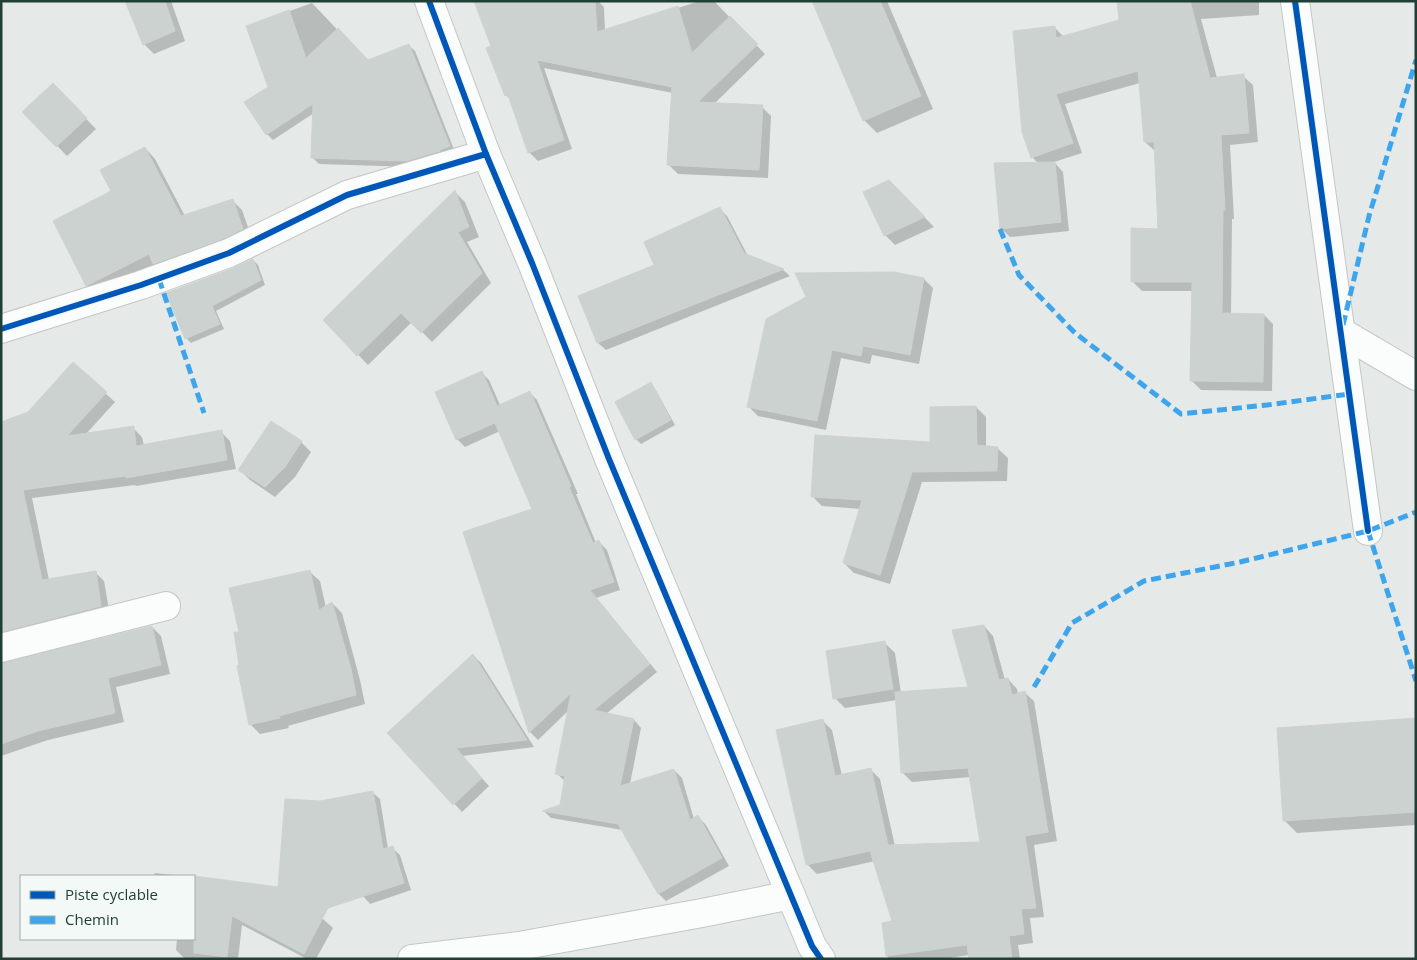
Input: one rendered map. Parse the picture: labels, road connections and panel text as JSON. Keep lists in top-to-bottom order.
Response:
{
  "legend": ["Piste cyclable", "Chemin"]
}
